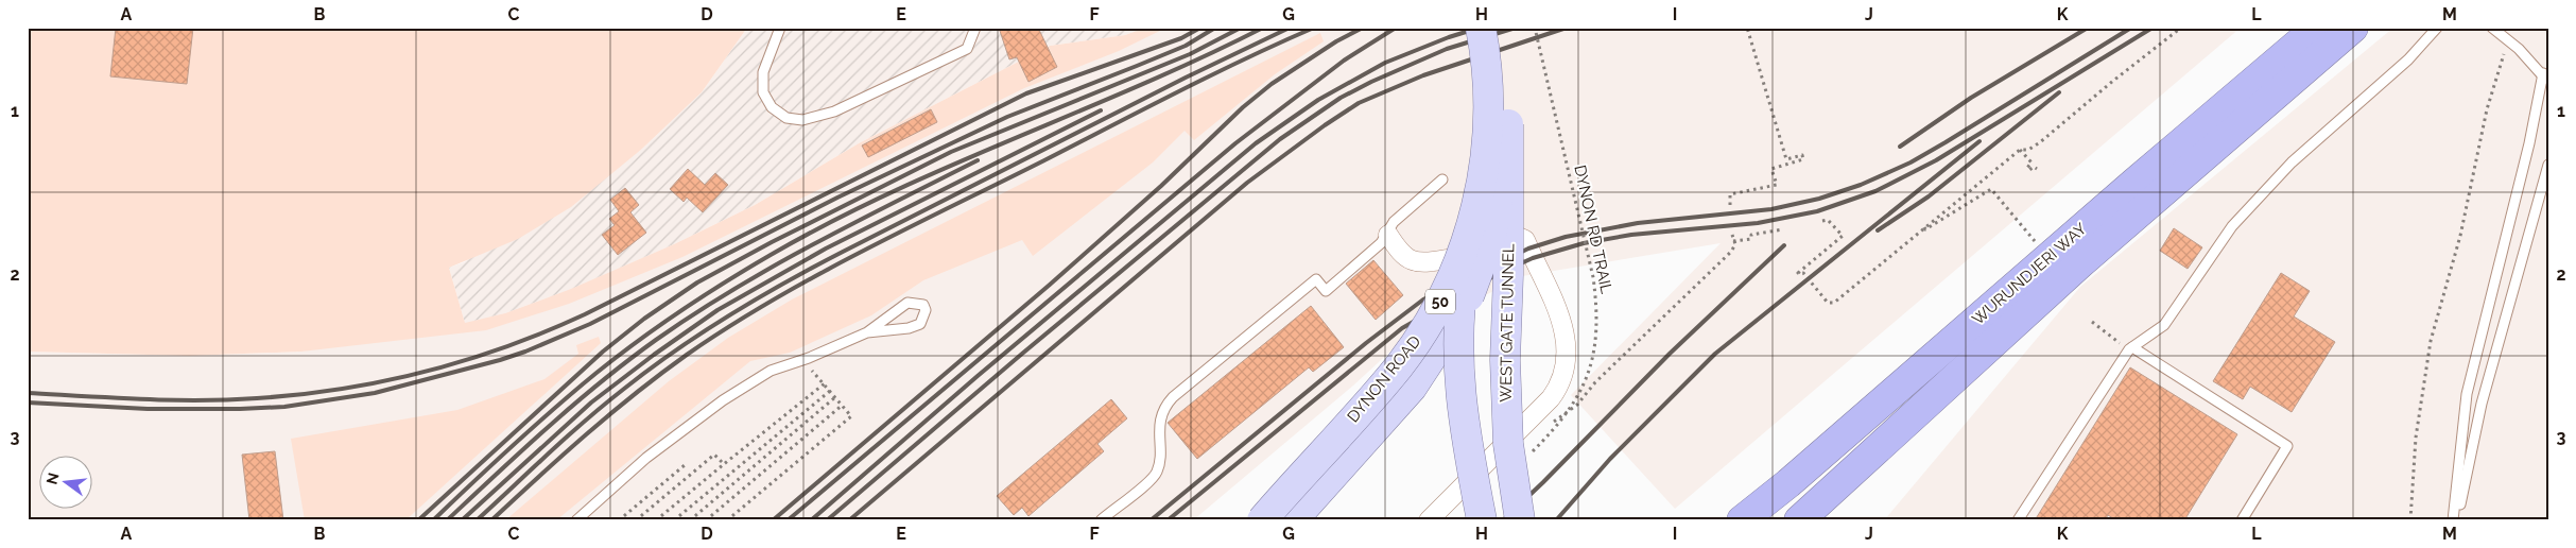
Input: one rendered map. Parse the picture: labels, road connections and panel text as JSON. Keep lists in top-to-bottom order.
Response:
{
  "streets": {
    "highway": ["WURUNDJERI WAY"],
    "main road": ["50", "WEST GATE TUNNEL", "DYNON ROAD"],
    "path": ["DYNON RD TRAIL"]
  },
  "crossings": [
    ["WEST GATE TUNNEL", "DYNON ROAD"]
  ],
  "north": "left",
  "grid": {
    "columns": [
      "A",
      "B",
      "C",
      "D",
      "E",
      "F",
      "G",
      "H",
      "I",
      "J",
      "K",
      "L",
      "M"
    ],
    "rows": ["1", "2", "3"]
  }
}
